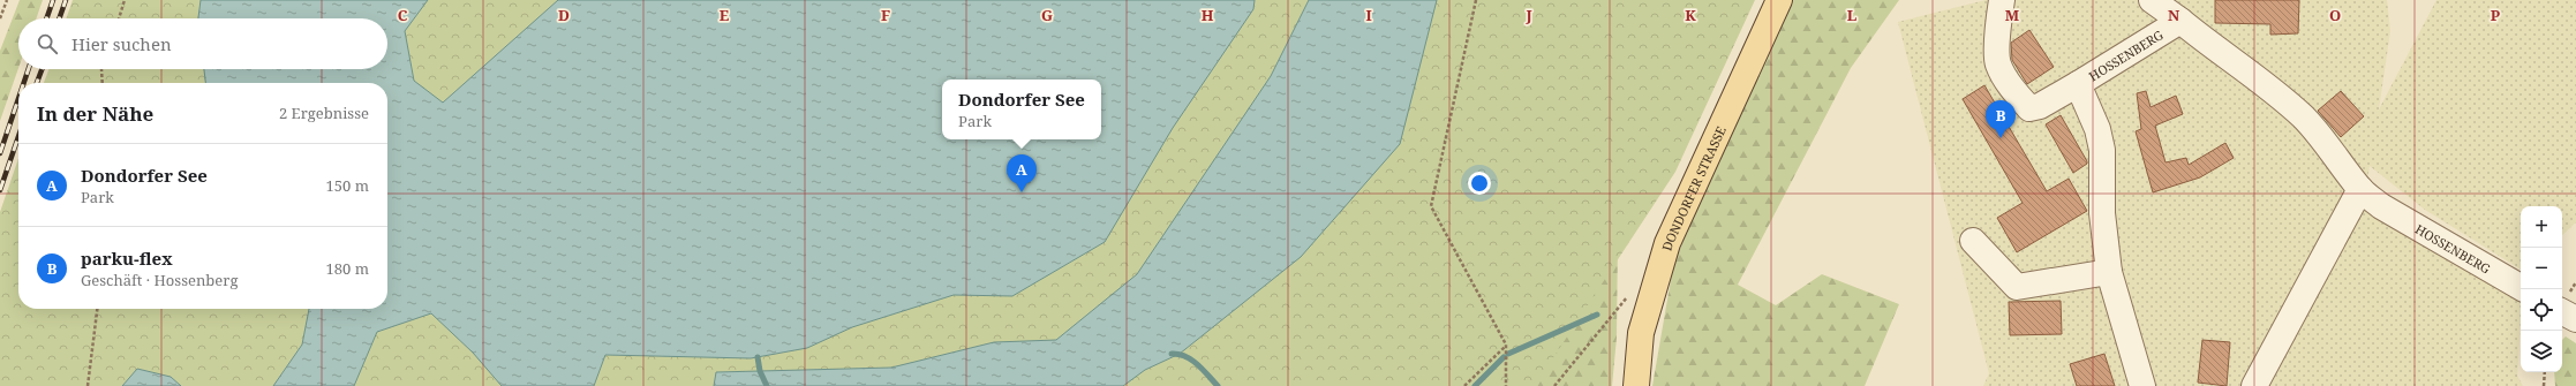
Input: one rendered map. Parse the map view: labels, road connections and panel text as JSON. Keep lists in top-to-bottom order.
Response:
{
  "streets": {
    "main road": ["DONDORFER STRASSE"],
    "street": ["HOSSENBERG"]
  },
  "page": {
    "search": "Hier suchen",
    "popup": ["Dondorfer See", "Park"],
    "heading": ["In der Nähe", "2 Ergebnisse"],
    "pins": ["B", "A"],
    "list": [
      {
        "mark": "A",
        "name": "Dondorfer See",
        "note": "Park",
        "value": "150 m"
      },
      {
        "mark": "B",
        "name": "parku-flex",
        "note": "Geschäft · Hossenberg",
        "value": "180 m"
      }
    ],
    "map_buttons": ["+", "−"]
  },
  "grid": {
    "columns": [
      "C",
      "D",
      "E",
      "F",
      "G",
      "H",
      "I",
      "J",
      "K",
      "L",
      "M",
      "N",
      "O",
      "P"
    ]
  }
}
